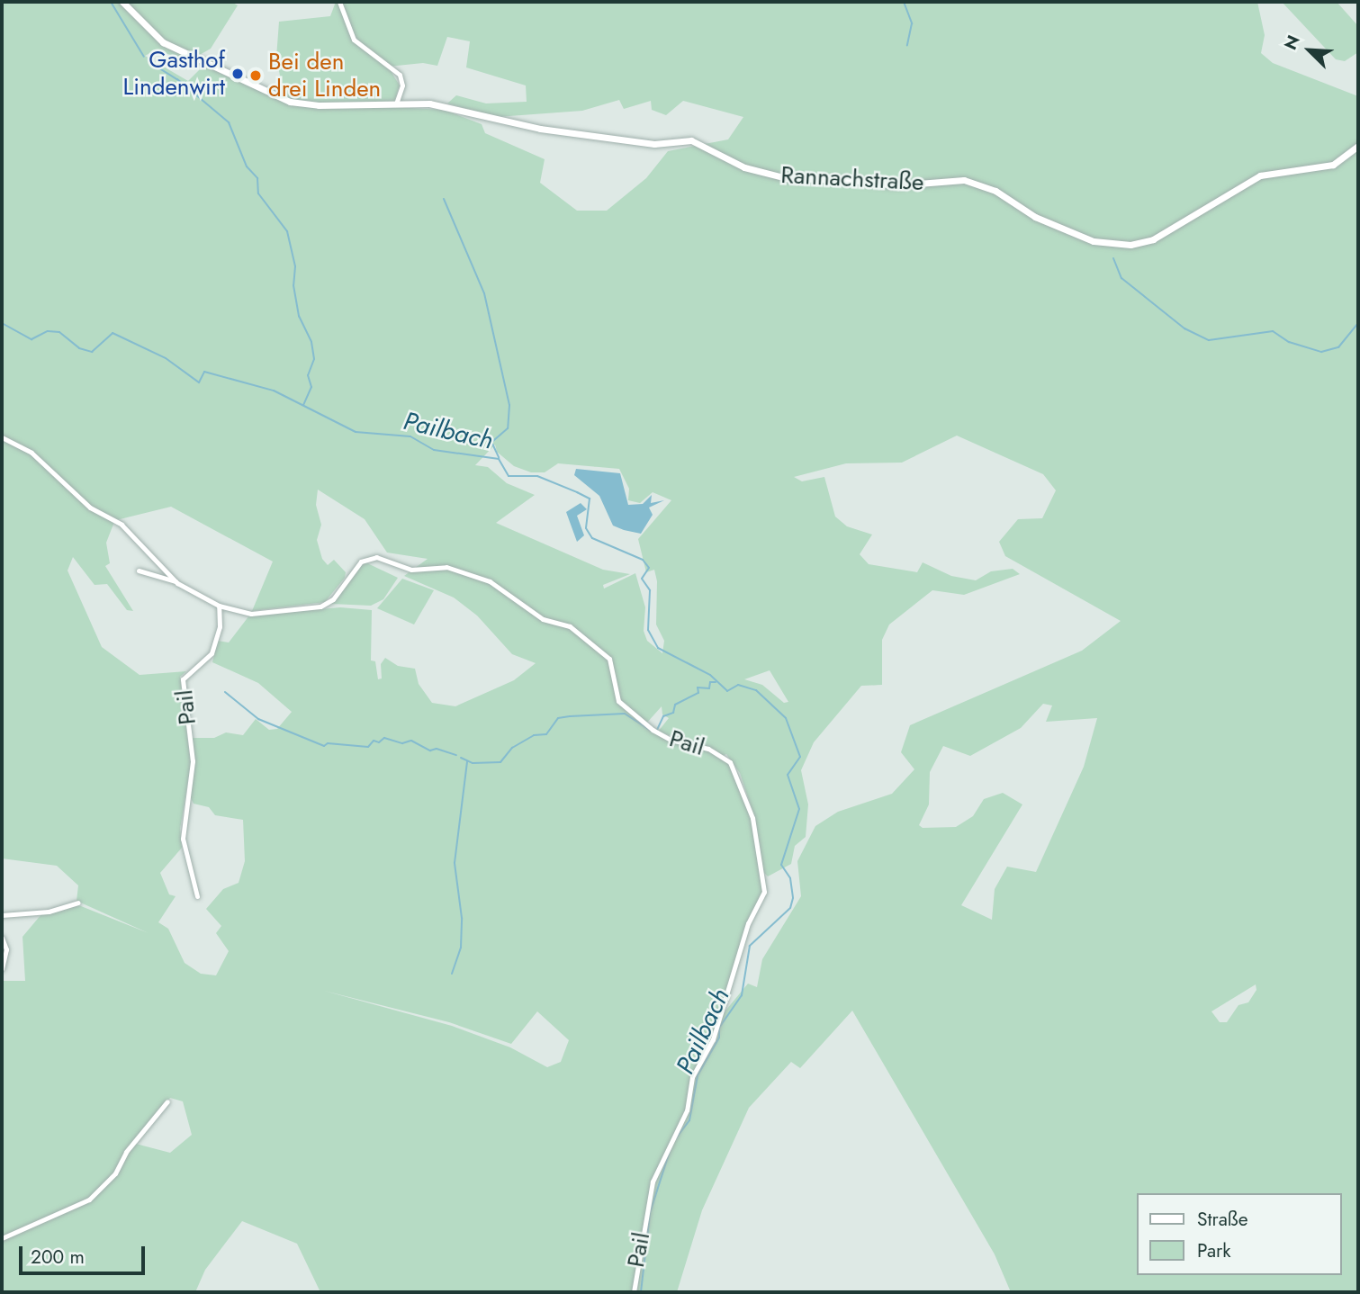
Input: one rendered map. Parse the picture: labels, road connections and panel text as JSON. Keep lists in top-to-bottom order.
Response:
{
  "streets": {
    "street": ["Rannachstraße", "Pail"]
  },
  "water": ["Pailbach"],
  "places": ["Gasthof Lindenwirt", "Bei den drei Linden"],
  "legend": ["Straße", "Park"],
  "scale_bar": "200 m",
  "north": "top left"
}
